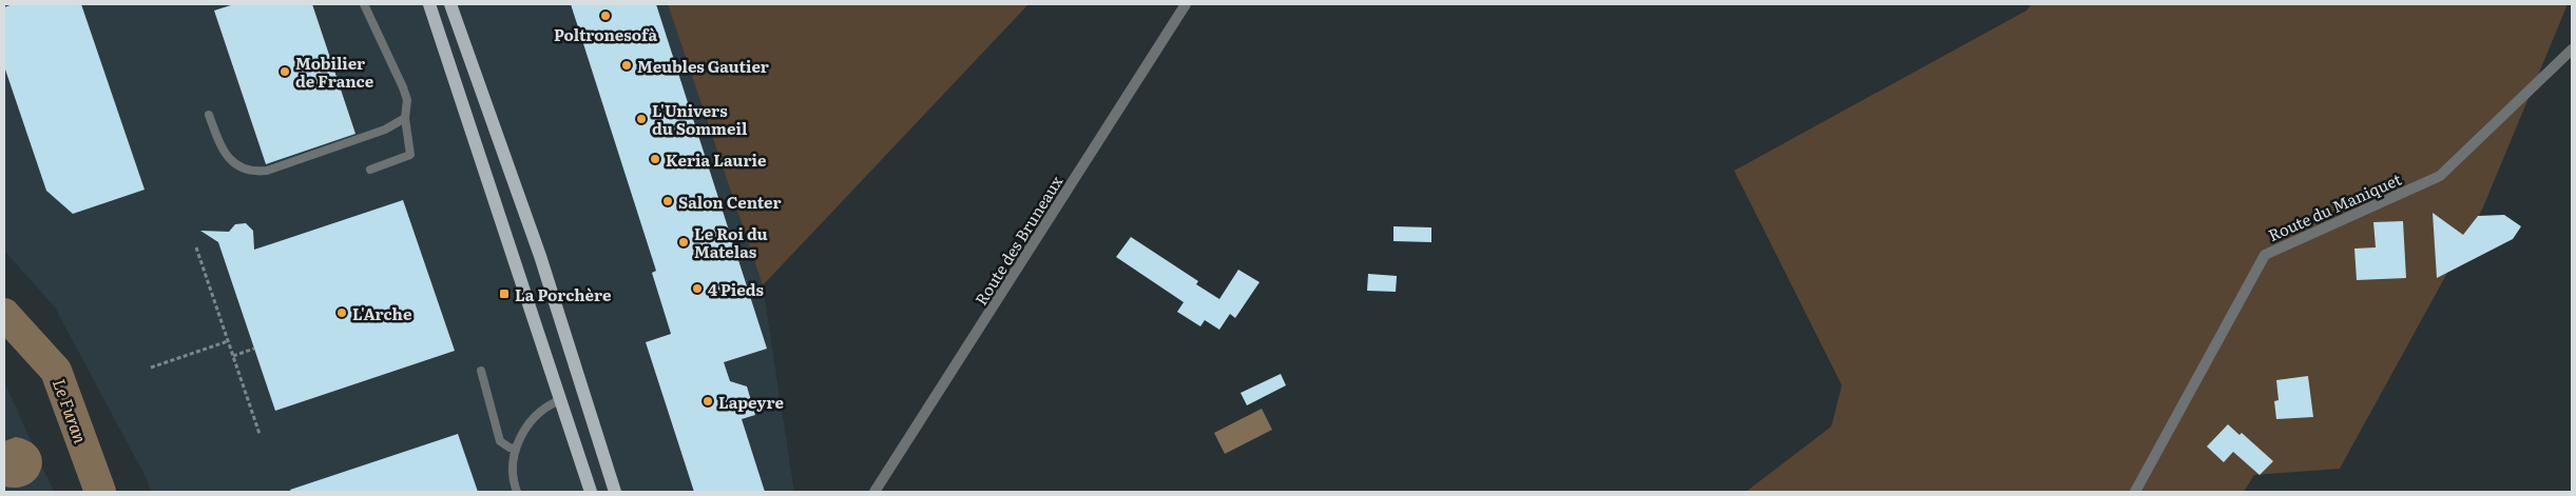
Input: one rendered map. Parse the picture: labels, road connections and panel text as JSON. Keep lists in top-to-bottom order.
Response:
{
  "streets": {
    "street": ["Route du Maniquet", "Route des Bruneaux"]
  },
  "water": ["Le Furan"],
  "places": {
    "other": [
      "Poltronesofà",
      "Meubles Gautier",
      "Mobilier de France",
      "L'Univers du Sommeil",
      "Keria Laurie",
      "Salon Center",
      "Le Roi du Matelas",
      "4 Pieds",
      "L'Arche",
      "Lapeyre"
    ],
    "transit": ["La Porchère"]
  }
}
